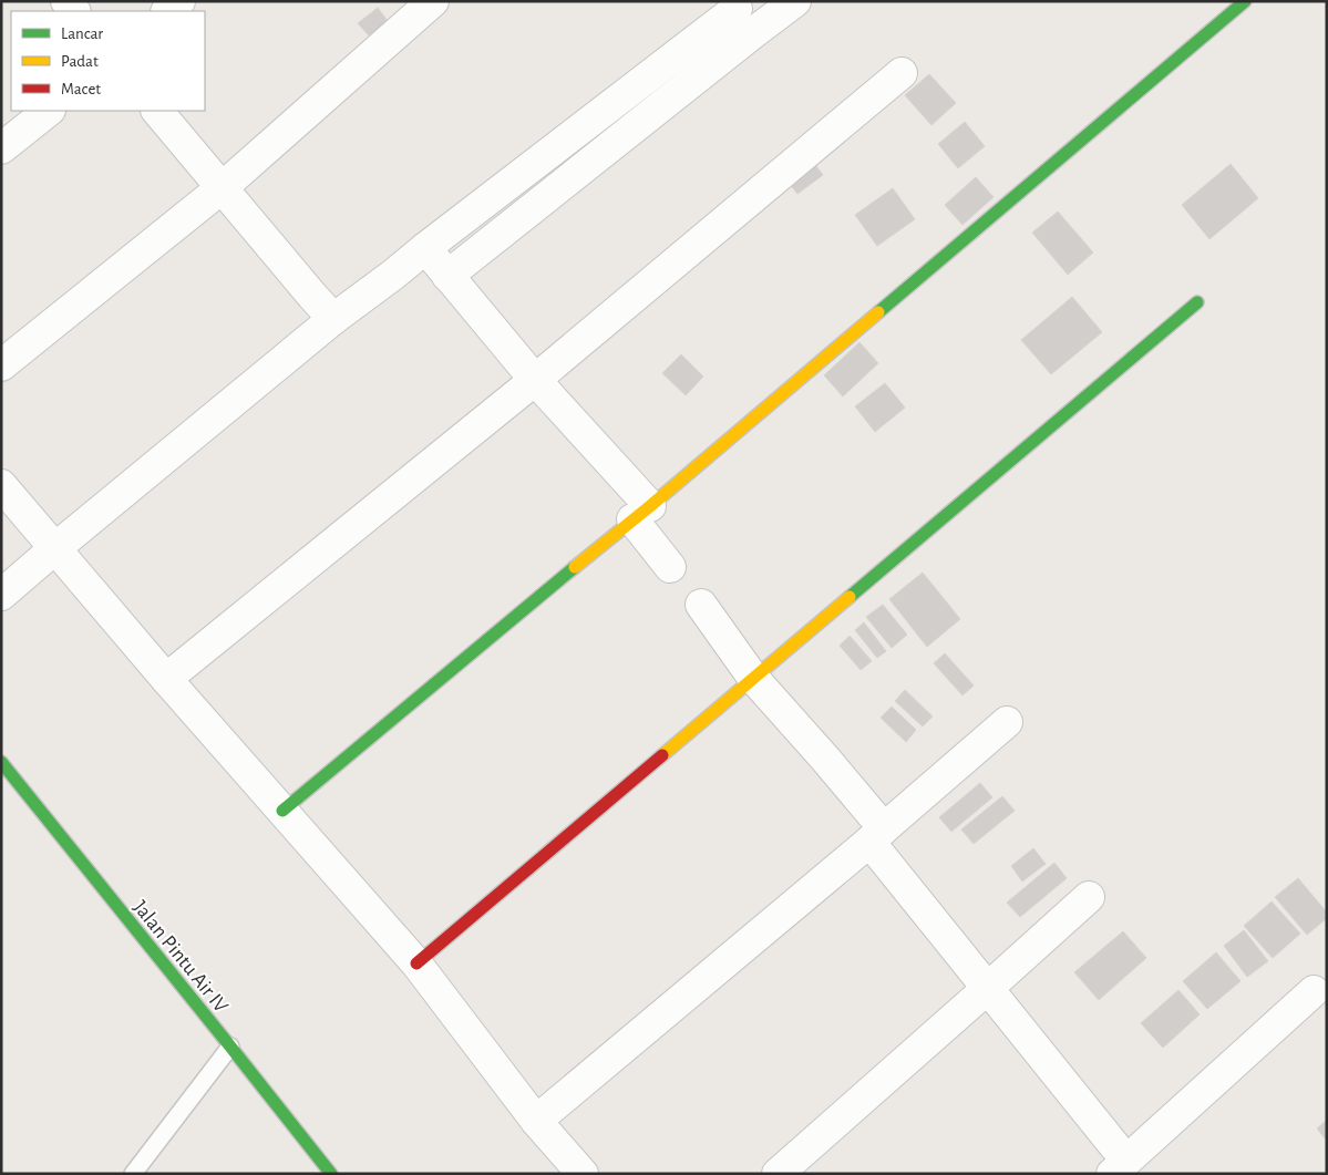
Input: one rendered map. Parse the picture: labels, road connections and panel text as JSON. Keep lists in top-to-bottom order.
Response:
{
  "streets": {
    "street": ["Jalan Pintu Air IV"]
  },
  "legend": ["Lancar", "Padat", "Macet"]
}
